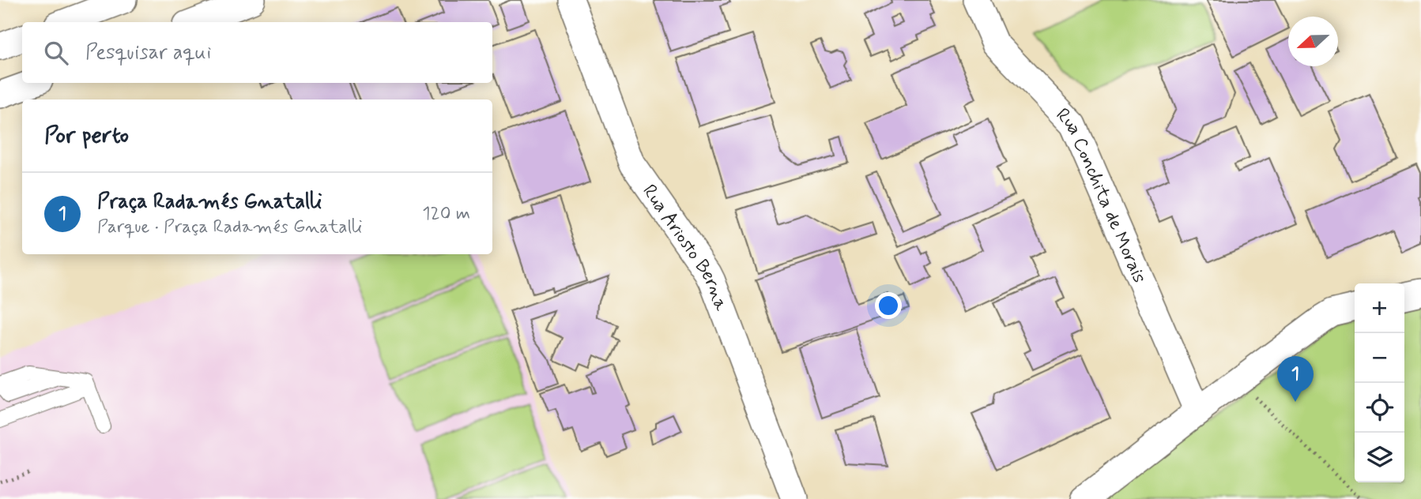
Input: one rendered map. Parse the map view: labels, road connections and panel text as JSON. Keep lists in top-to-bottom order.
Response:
{
  "streets": {
    "street": ["Rua Conchita de Morais", "Rua Ariosto Berna"]
  },
  "north": "left",
  "page": {
    "search": "Pesquisar aqui",
    "heading": "Por perto",
    "list": [
      {
        "mark": "1",
        "name": "Praça Radamés Gnatalli",
        "note": "Parque · Praça Radamés Gnatalli",
        "value": "120 m"
      }
    ],
    "map_buttons": ["+", "−"],
    "pins": "1"
  }
}
